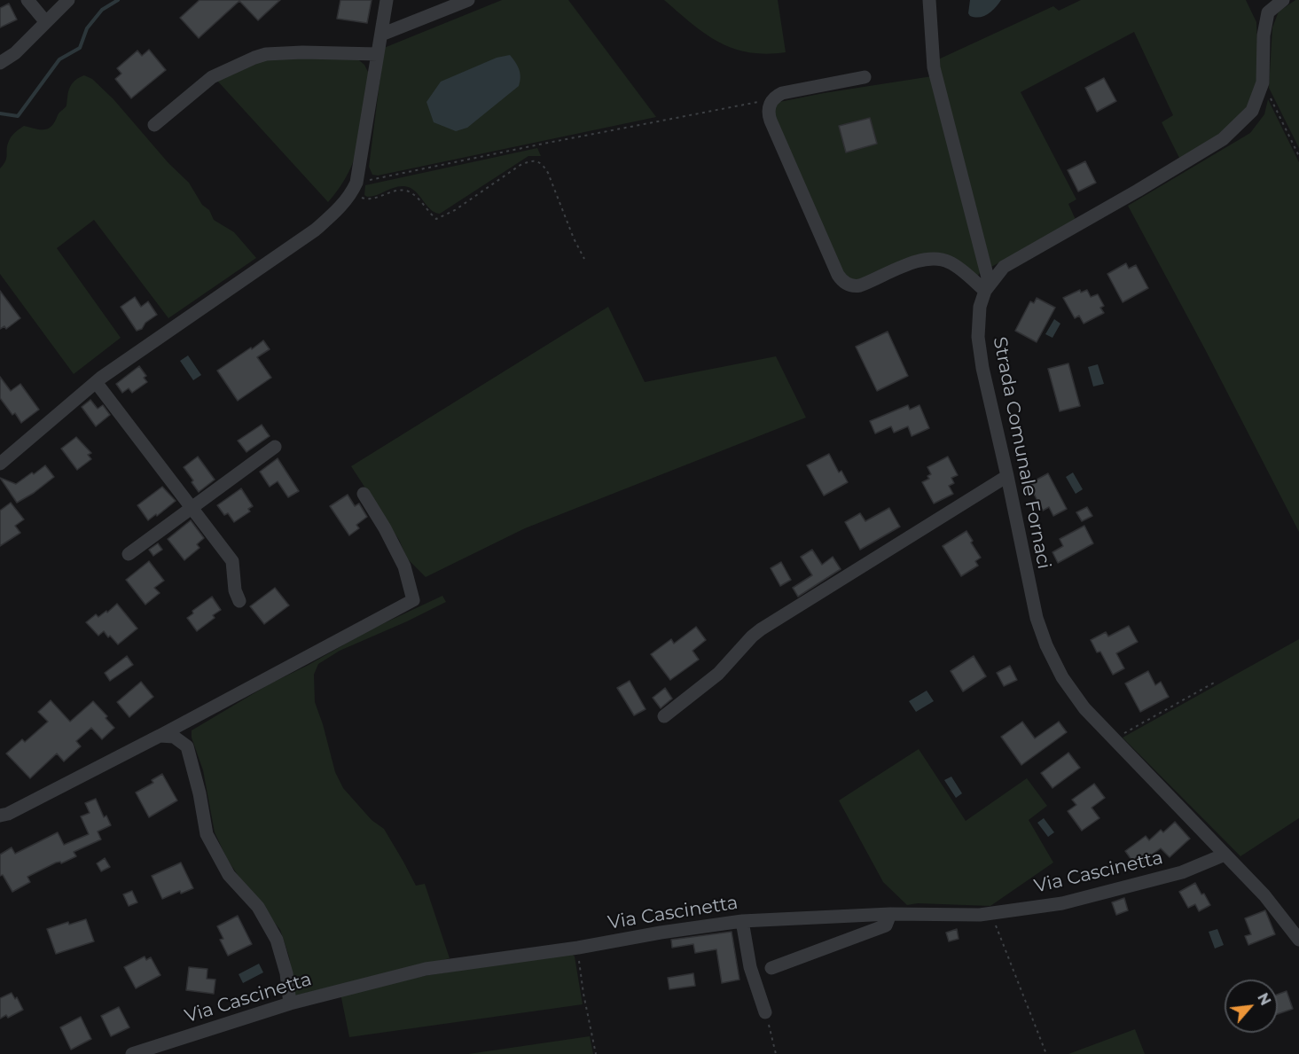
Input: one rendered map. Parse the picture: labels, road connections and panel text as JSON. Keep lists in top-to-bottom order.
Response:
{
  "streets": {
    "street": ["Strada Comunale Fornaci", "Via Cascinetta"]
  },
  "crossings": [
    ["Strada Comunale Fornaci", "Via Cascinetta"]
  ],
  "north": "top right"
}
